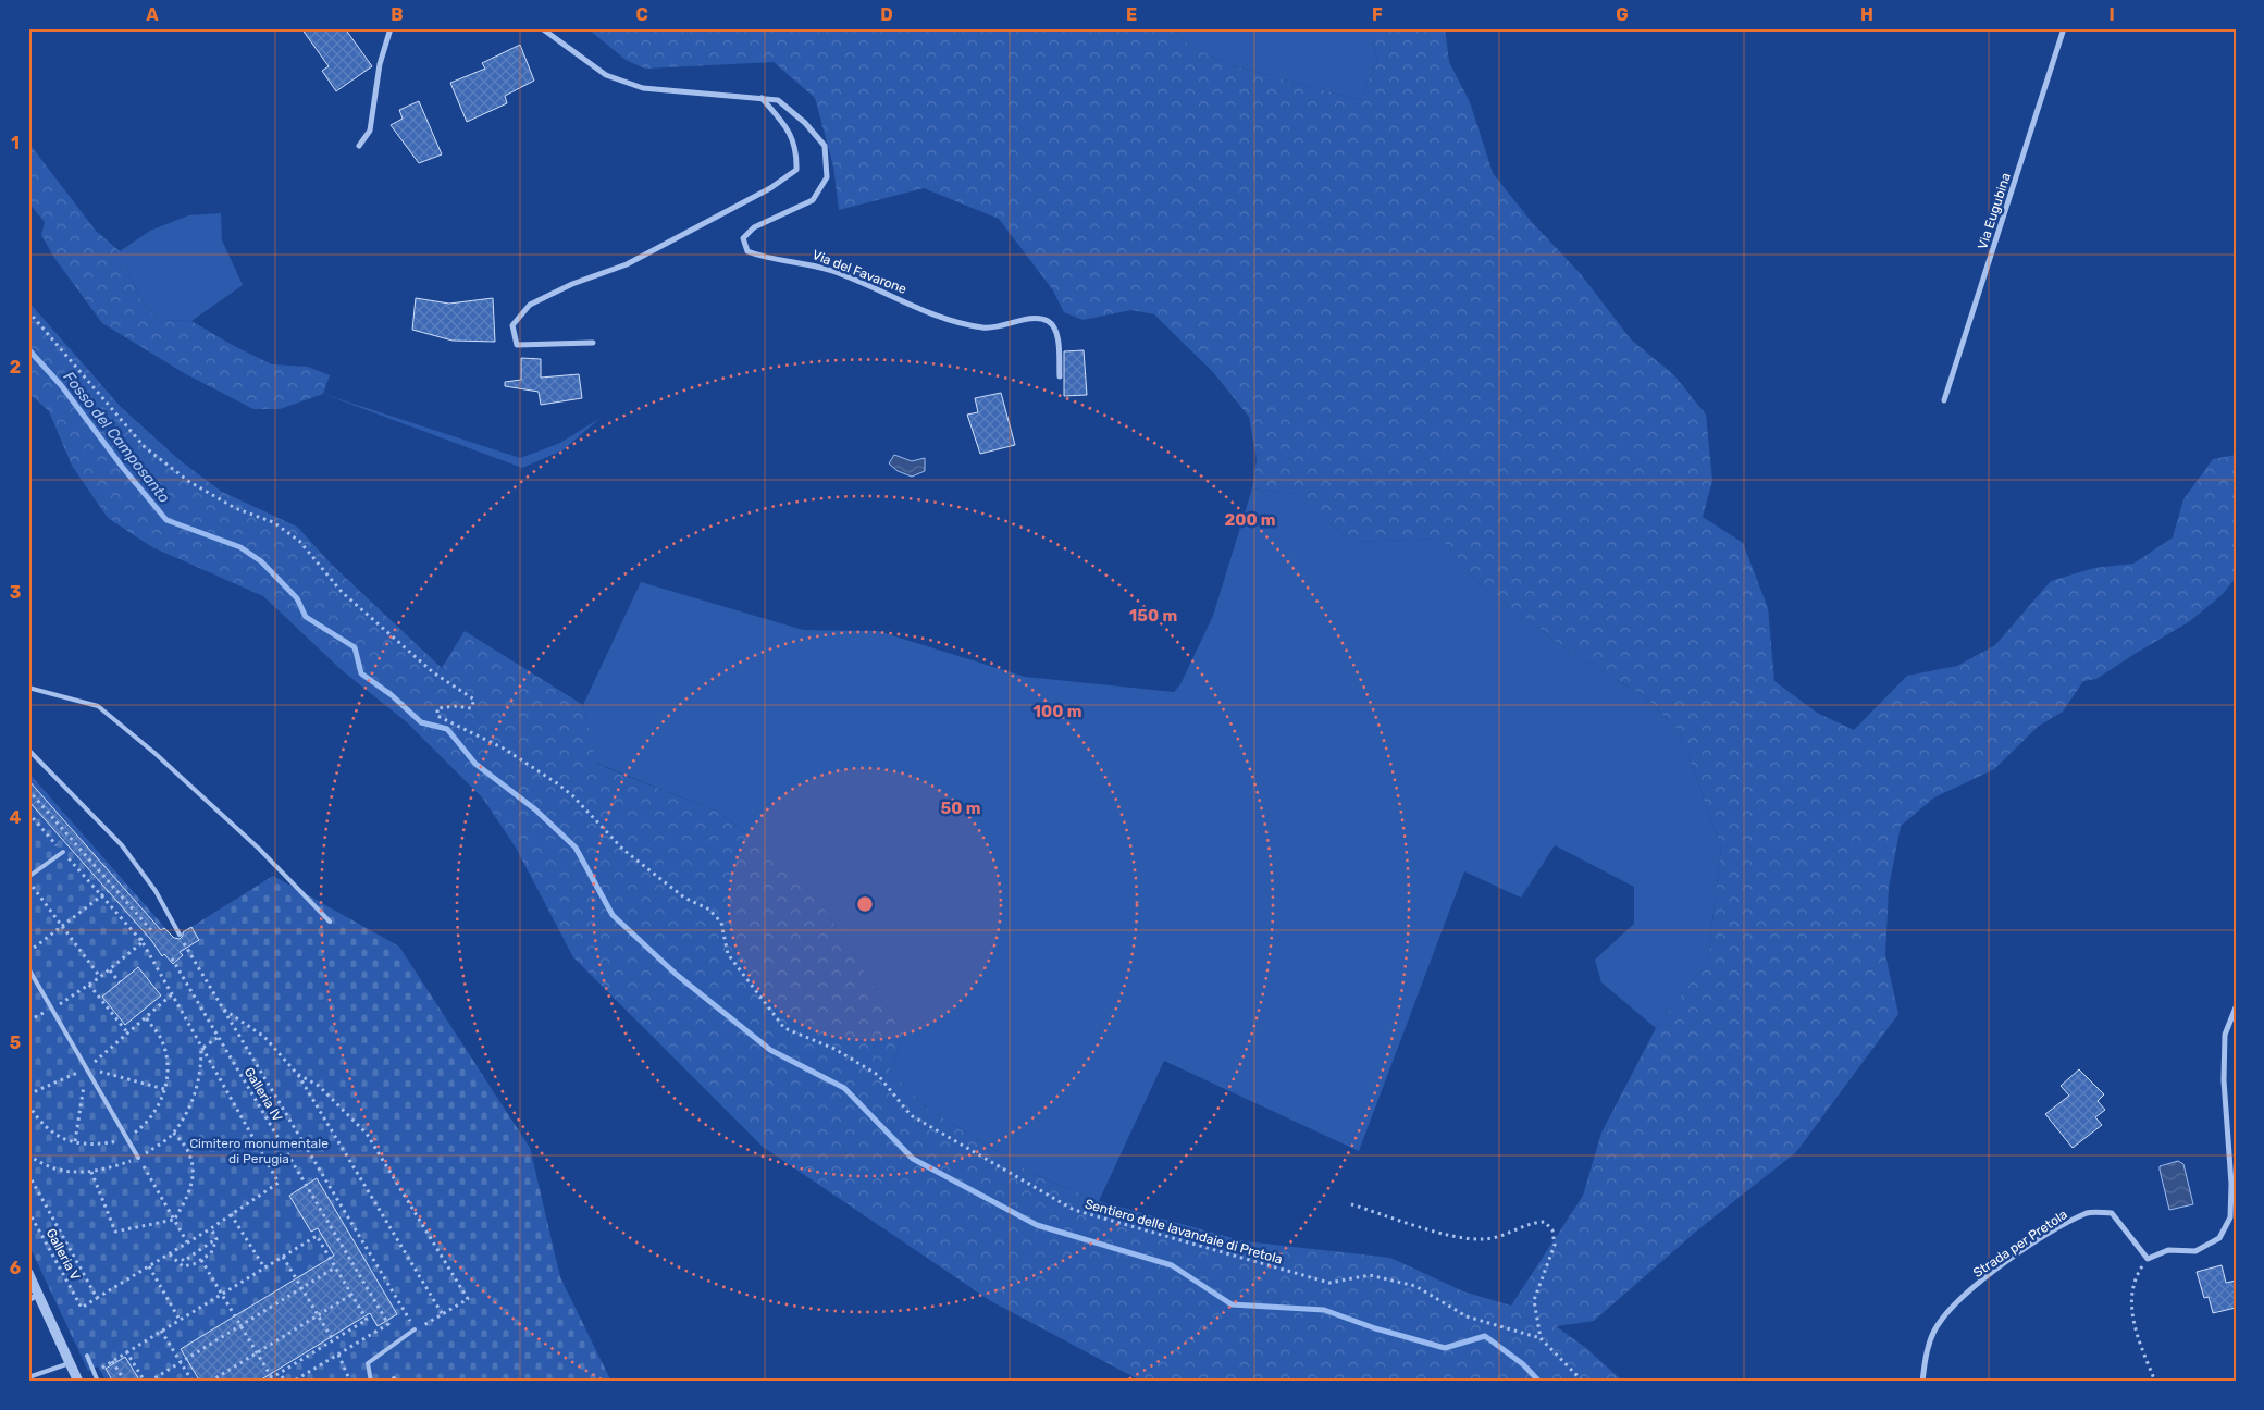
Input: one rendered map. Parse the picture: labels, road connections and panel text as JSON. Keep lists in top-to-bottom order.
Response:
{
  "streets": {
    "street": ["Via Eugubina", "Via del Favarone", "Strada per Pretola"],
    "path": ["Galleria IV", "Sentiero delle lavandaie di Pretola", "Galleria V"]
  },
  "water": ["Fosso del Camposanto"],
  "parks": ["Cimitero monumentale di Perugia"],
  "grid": {
    "columns": [
      "A",
      "B",
      "C",
      "D",
      "E",
      "F",
      "G",
      "H",
      "I"
    ],
    "rows": [
      "1",
      "2",
      "3",
      "4",
      "5",
      "6"
    ]
  },
  "rings": [
    "200 m",
    "150 m",
    "100 m",
    "50 m"
  ]
}
